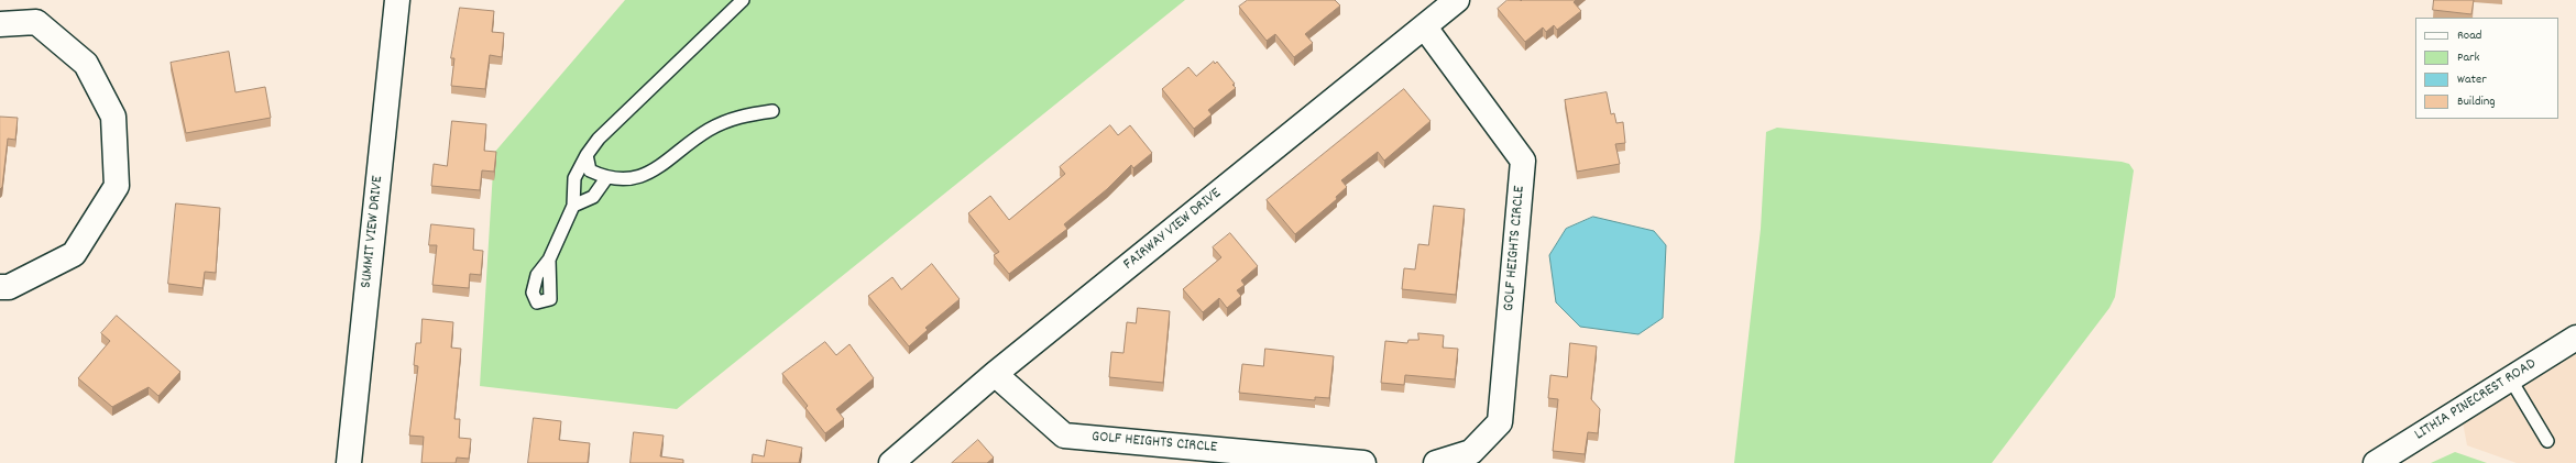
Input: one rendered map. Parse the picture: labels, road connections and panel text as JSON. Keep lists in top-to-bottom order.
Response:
{
  "streets": {
    "street": [
      "FAIRWAY VIEW DRIVE",
      "SUMMIT VIEW DRIVE",
      "GOLF HEIGHTS CIRCLE",
      "LITHIA PINECREST ROAD"
    ]
  },
  "crossings": [
    ["FAIRWAY VIEW DRIVE", "GOLF HEIGHTS CIRCLE"]
  ],
  "legend": [
    "Road",
    "Park",
    "Water",
    "Building"
  ]
}
